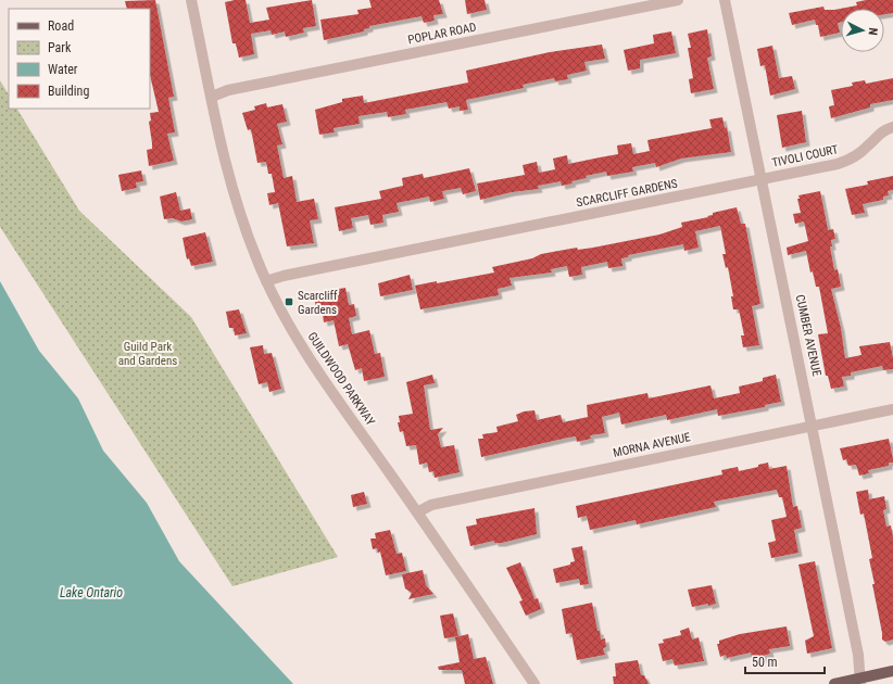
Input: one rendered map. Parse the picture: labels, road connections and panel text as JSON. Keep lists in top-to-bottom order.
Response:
{
  "streets": {
    "street": [
      "POPLAR ROAD",
      "TIVOLI COURT",
      "SCARCLIFF GARDENS",
      "CUMBER AVENUE",
      "GUILDWOOD PARKWAY",
      "MORNA AVENUE"
    ]
  },
  "crossings": [
    ["POPLAR ROAD", "GUILDWOOD PARKWAY"],
    ["TIVOLI COURT", "SCARCLIFF GARDENS"],
    ["TIVOLI COURT", "CUMBER AVENUE"],
    ["SCARCLIFF GARDENS", "CUMBER AVENUE"],
    ["SCARCLIFF GARDENS", "GUILDWOOD PARKWAY"],
    ["CUMBER AVENUE", "MORNA AVENUE"],
    ["GUILDWOOD PARKWAY", "MORNA AVENUE"]
  ],
  "water": ["Lake Ontario"],
  "parks": ["Guild Park and Gardens"],
  "places": {
    "transit": ["Scarcliff Gardens"]
  },
  "legend": [
    "Road",
    "Park",
    "Water",
    "Building"
  ],
  "scale_bar": "50 m",
  "north": "right"
}
